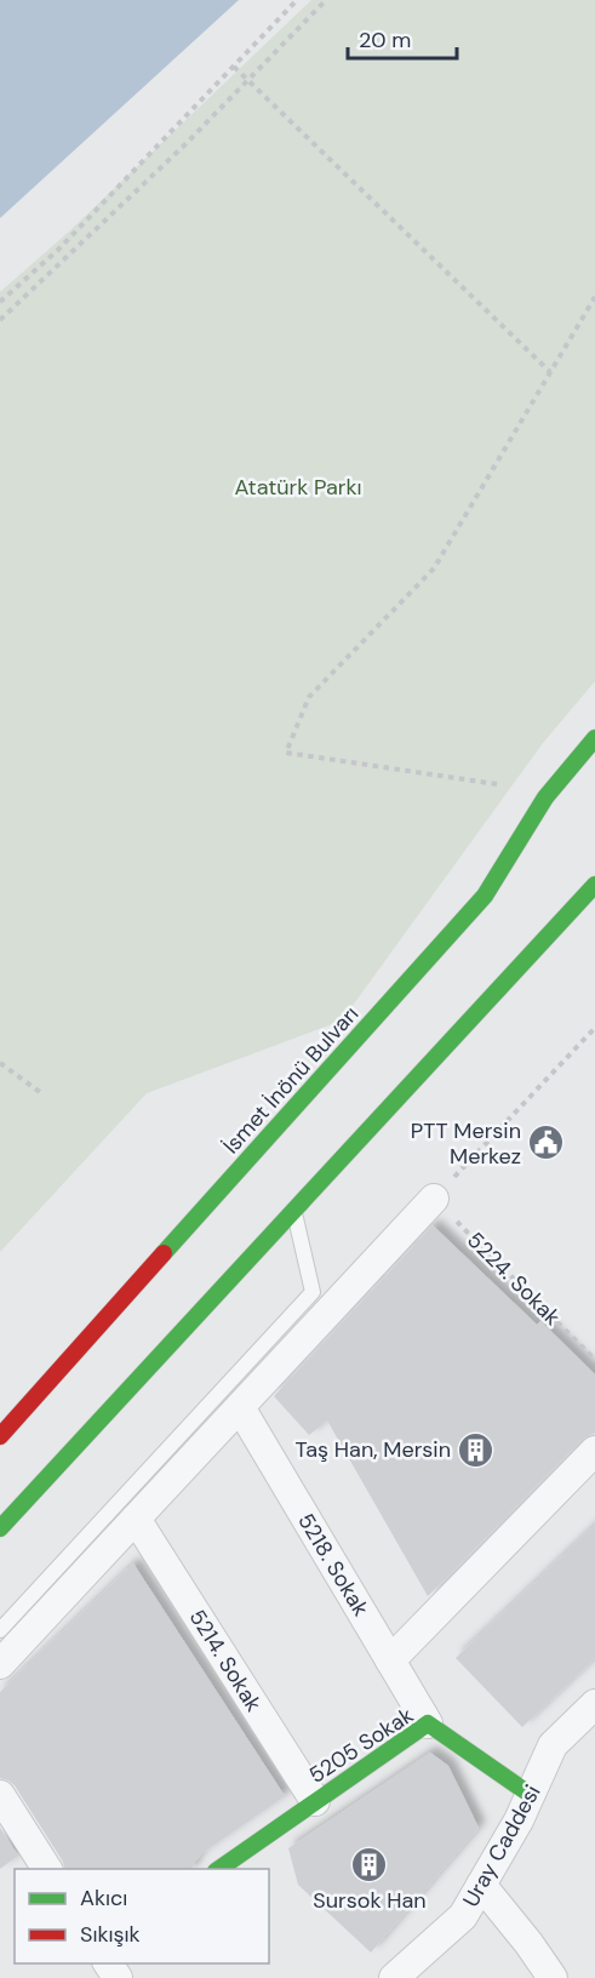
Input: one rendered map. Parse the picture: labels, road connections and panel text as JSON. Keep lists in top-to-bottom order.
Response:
{
  "streets": {
    "main road": ["İsmet İnönü Bulvarı", "5205 Sokak"],
    "street": ["5218. Sokak", "5214. Sokak", "Uray Caddesi"],
    "path": ["5224. Sokak"]
  },
  "crossings": [
    ["5218. Sokak", "5205 Sokak"],
    ["5214. Sokak", "5205 Sokak"],
    ["5205 Sokak", "Uray Caddesi"]
  ],
  "parks": ["Atatürk Parkı"],
  "places": {
    "public building": ["PTT Mersin Merkez"],
    "building": ["Taş Han, Mersin", "Sursok Han"]
  },
  "legend": ["Akıcı", "Sıkışık"],
  "scale_bar": "20 m"
}
